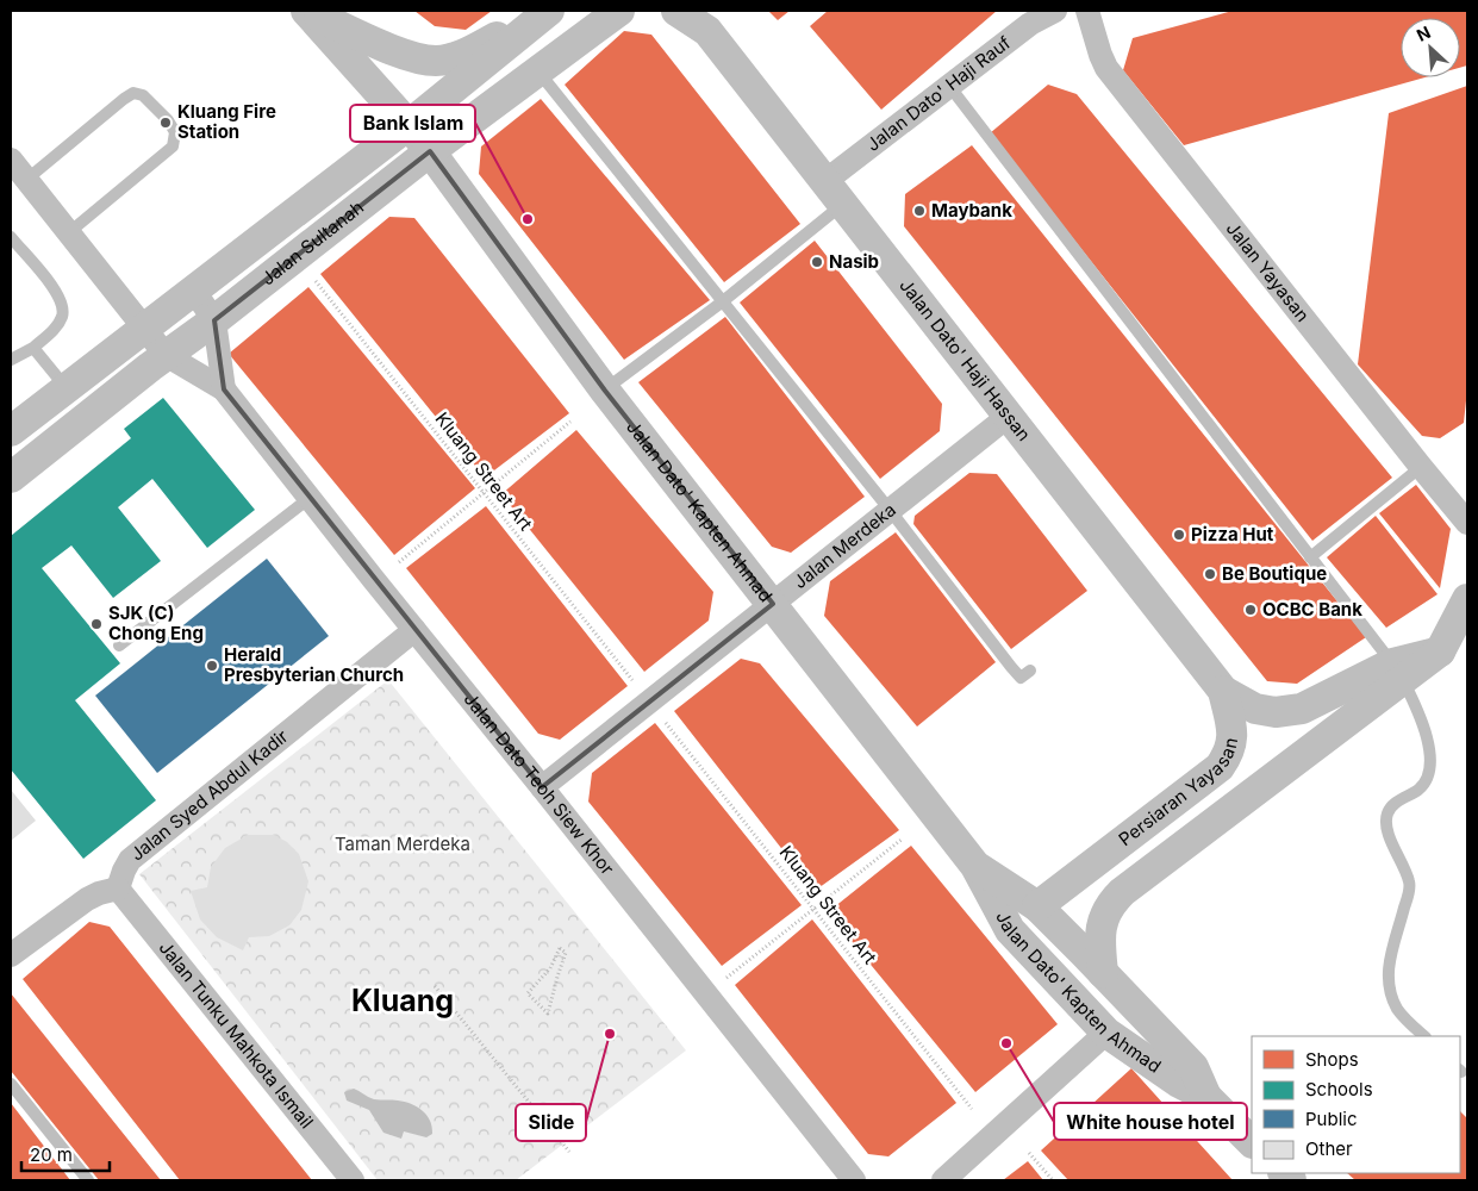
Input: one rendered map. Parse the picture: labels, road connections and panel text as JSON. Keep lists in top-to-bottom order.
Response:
{
  "streets": {
    "street": [
      "Jalan Dato' Haji Rauf",
      "Jalan Sultanah",
      "Jalan Yayasan",
      "Jalan Dato' Haji Hassan",
      "Jalan Dato' Kapten Ahmad",
      "Jalan Merdeka",
      "Jalan Dato Teoh Siew Khor",
      "Persiaran Yayasan",
      "Jalan Syed Abdul Kadir",
      "Jalan Tunku Mahkota Ismail"
    ],
    "path": ["Kluang Street Art"]
  },
  "crossings": [
    ["Jalan Dato' Haji Rauf", "Jalan Dato' Haji Hassan"],
    ["Jalan Sultanah", "Jalan Dato' Kapten Ahmad"],
    ["Jalan Dato' Haji Hassan", "Jalan Merdeka"],
    ["Jalan Dato' Haji Hassan", "Persiaran Yayasan"],
    ["Jalan Dato' Kapten Ahmad", "Jalan Merdeka"],
    ["Jalan Dato' Kapten Ahmad", "Persiaran Yayasan"],
    ["Jalan Merdeka", "Jalan Dato Teoh Siew Khor"],
    ["Jalan Dato Teoh Siew Khor", "Jalan Syed Abdul Kadir"],
    ["Jalan Syed Abdul Kadir", "Jalan Tunku Mahkota Ismail"]
  ],
  "districts": ["Kluang"],
  "parks": ["Taman Merdeka"],
  "places": [
    "Kluang Fire Station",
    "Maybank",
    "Bank Islam",
    "Nasib",
    "Pizza Hut",
    "Be Boutique",
    "OCBC Bank",
    "SJK (C) Chong Eng",
    "Herald Presbyterian Church",
    "Slide",
    "White house hotel"
  ],
  "legend": [
    "Shops",
    "Schools",
    "Public",
    "Other"
  ],
  "scale_bar": "20 m",
  "north": "top left"
}
